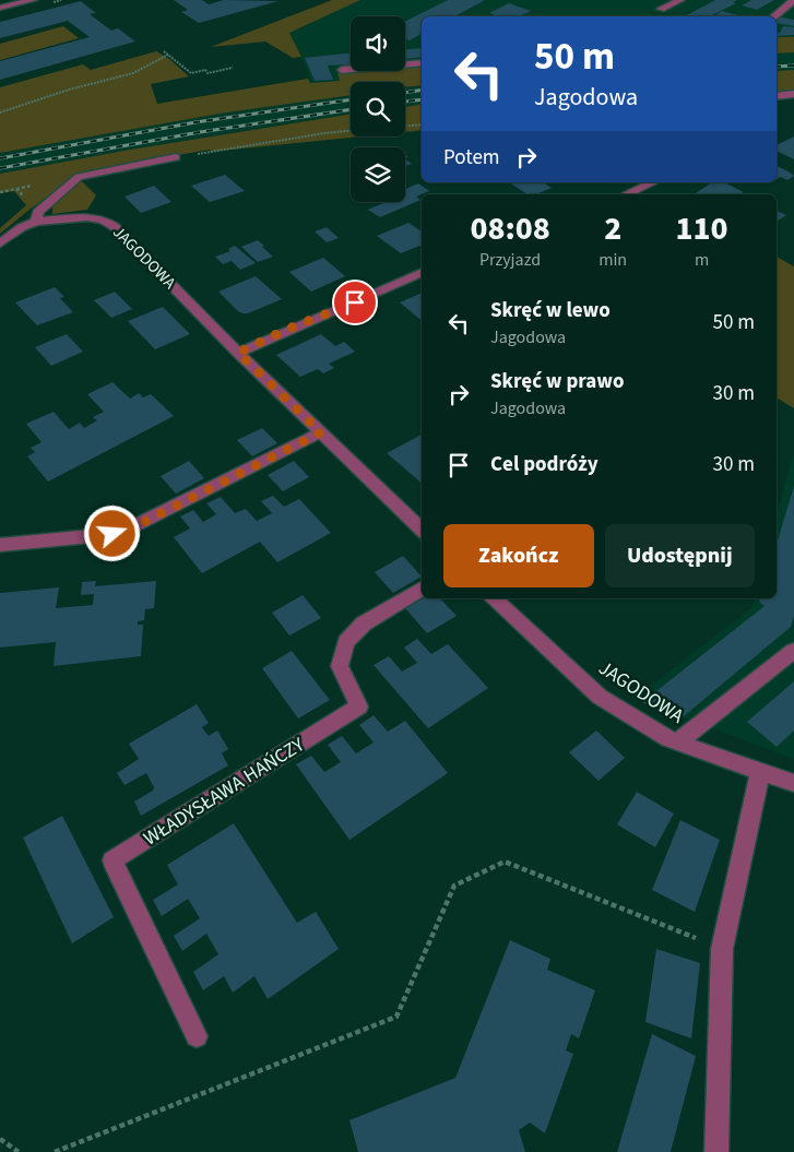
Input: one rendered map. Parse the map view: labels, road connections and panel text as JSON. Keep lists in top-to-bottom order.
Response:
{
  "streets": {
    "street": ["JAGODOWA", "WŁADYSŁAWA HAŃCZY"]
  },
  "page": {
    "turn": ["50 m", "Jagodowa"],
    "then": "Potem",
    "eta": [
      "08:08",
      "Przyjazd",
      "2",
      "min",
      "110",
      "m"
    ],
    "list": [
      {
        "name": "Skręć w lewo",
        "note": "Jagodowa",
        "value": "50 m"
      },
      {
        "name": "Skręć w prawo",
        "note": "Jagodowa",
        "value": "30 m"
      },
      {
        "name": "Cel podróży",
        "value": "30 m"
      }
    ],
    "buttons": ["Zakończ", "Udostępnij"]
  }
}
